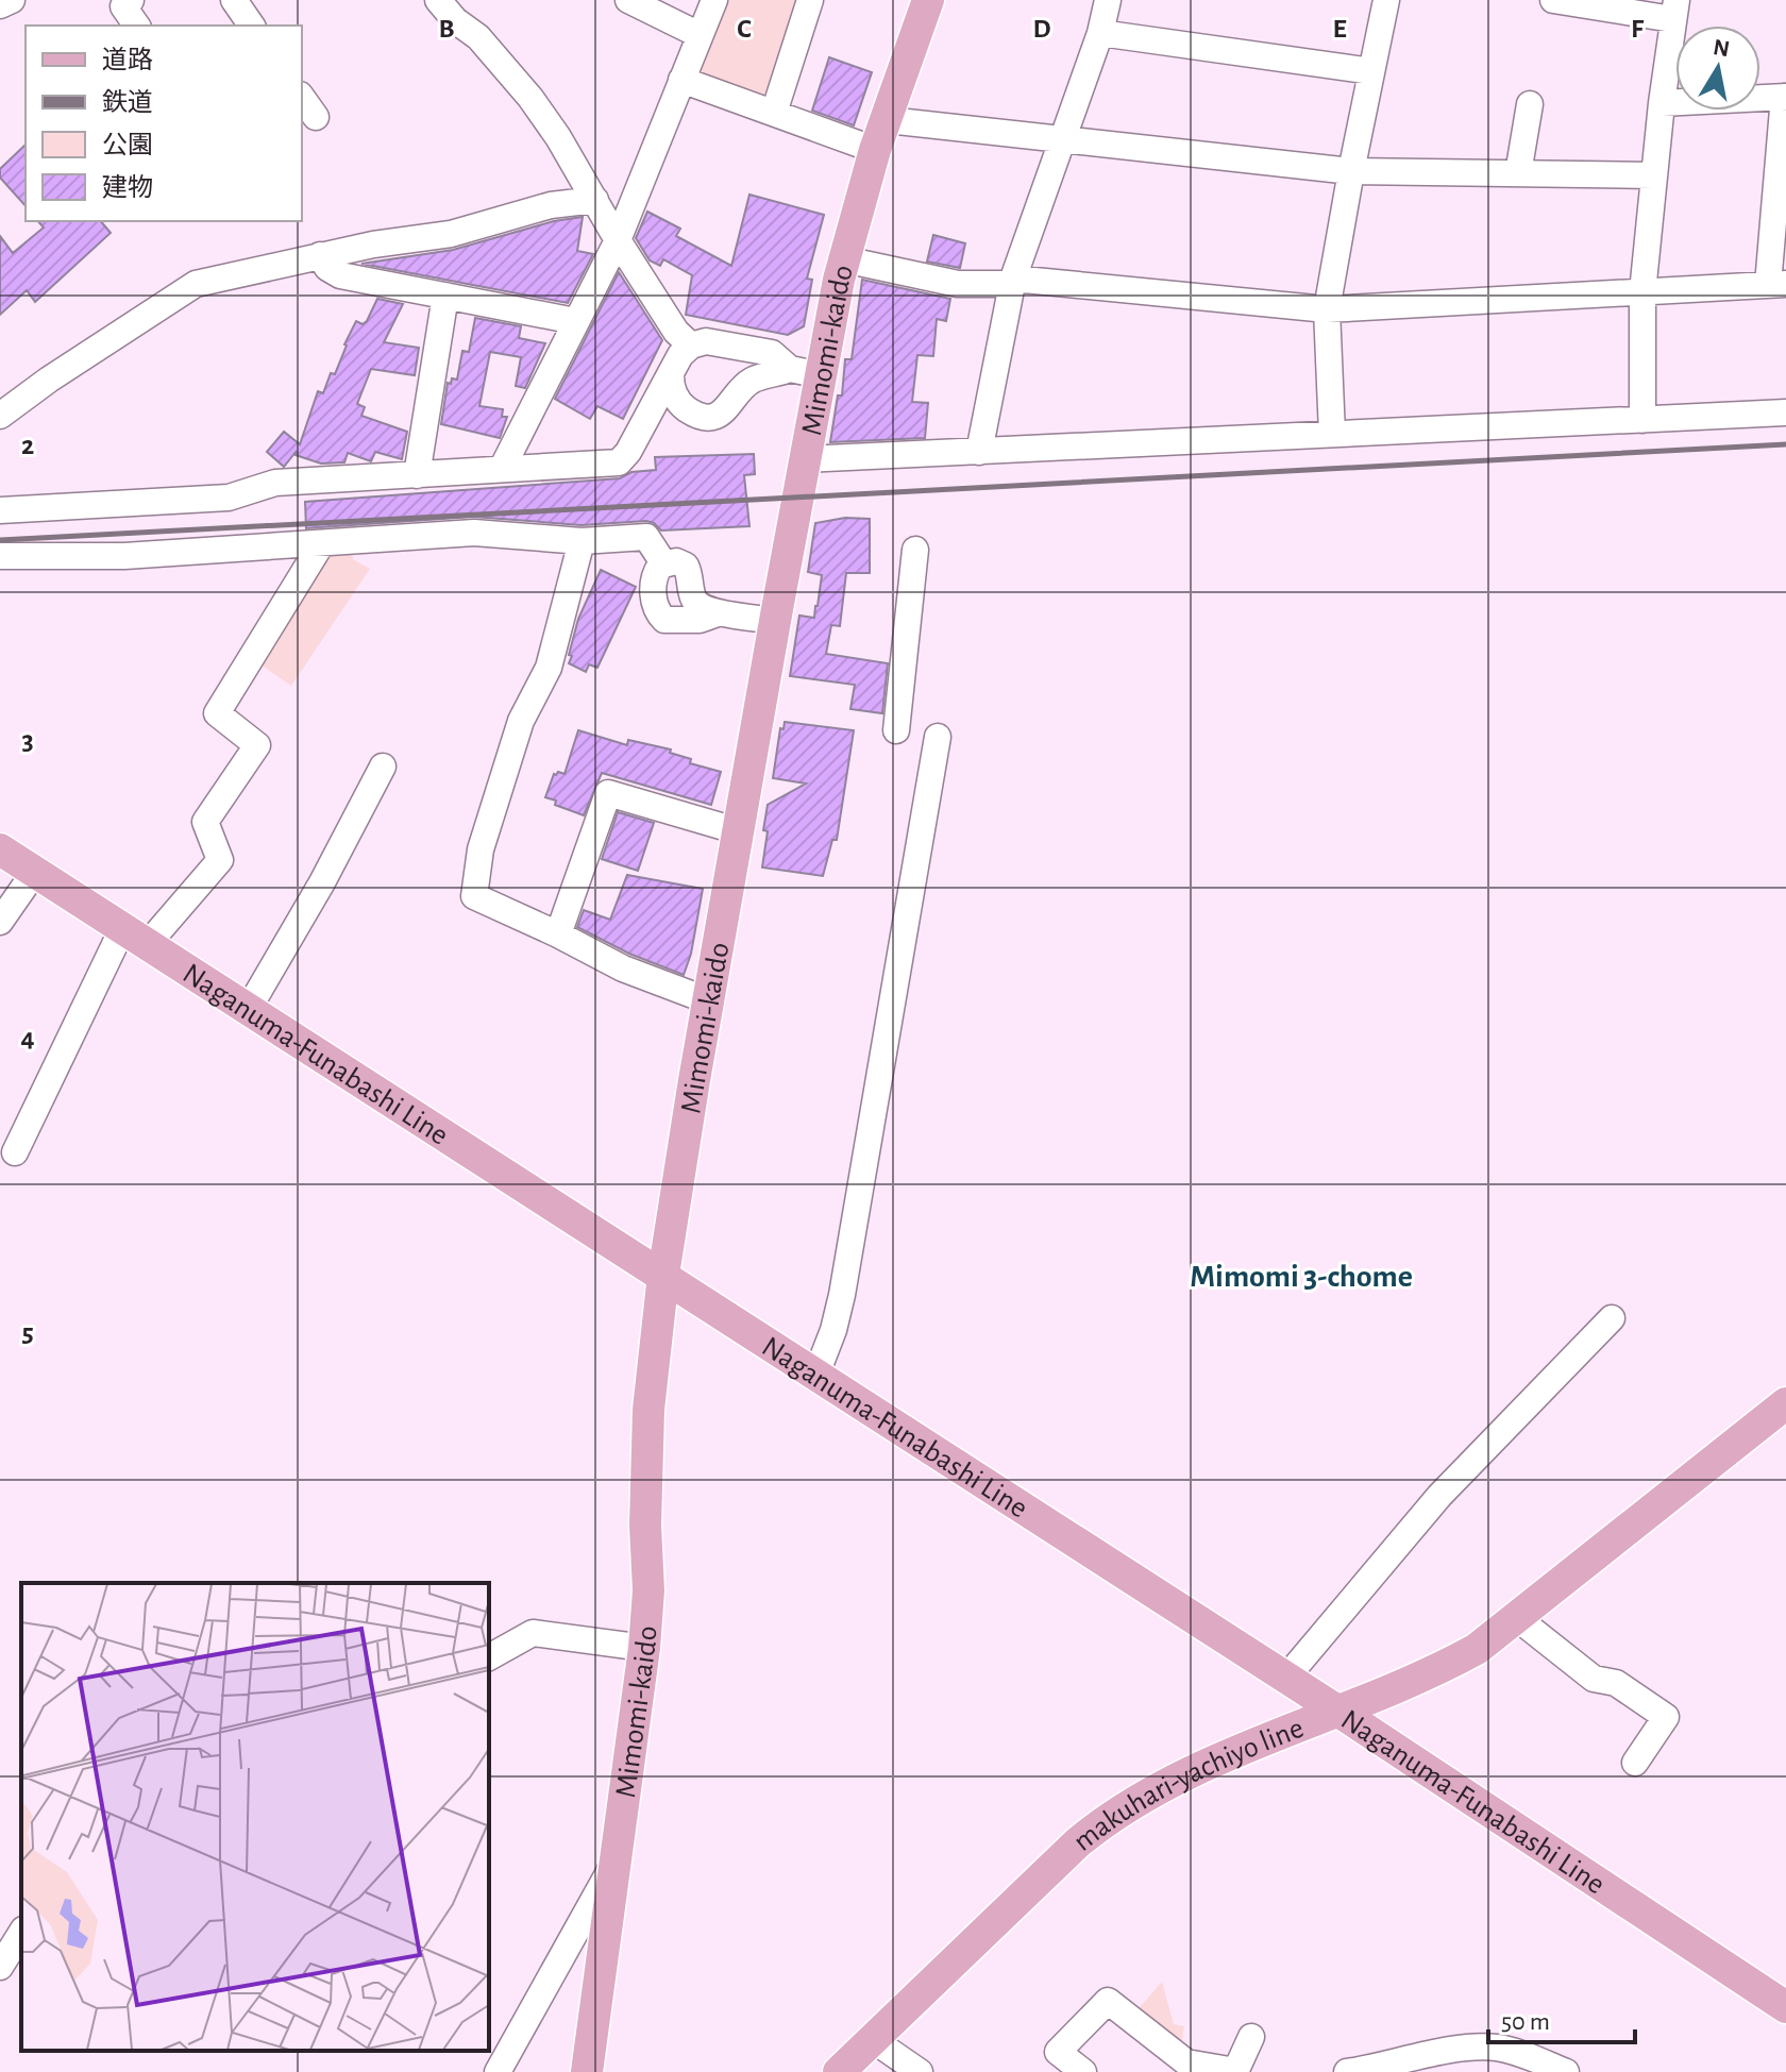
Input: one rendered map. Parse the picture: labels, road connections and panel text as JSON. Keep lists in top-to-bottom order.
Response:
{
  "streets": {
    "main road": ["Mimomi-kaido", "Naganuma-Funabashi Line", "makuhari-yachiyo line"]
  },
  "crossings": [
    ["Mimomi-kaido", "Naganuma-Funabashi Line"],
    ["Naganuma-Funabashi Line", "makuhari-yachiyo line"]
  ],
  "districts": ["Mimomi 3-chome"],
  "legend": [
    "道路",
    "鉄道",
    "公園",
    "建物"
  ],
  "scale_bar": "50 m",
  "north": "top",
  "grid": {
    "columns": [
      "B",
      "C",
      "D",
      "E",
      "F"
    ],
    "rows": [
      "2",
      "3",
      "4",
      "5"
    ]
  }
}
